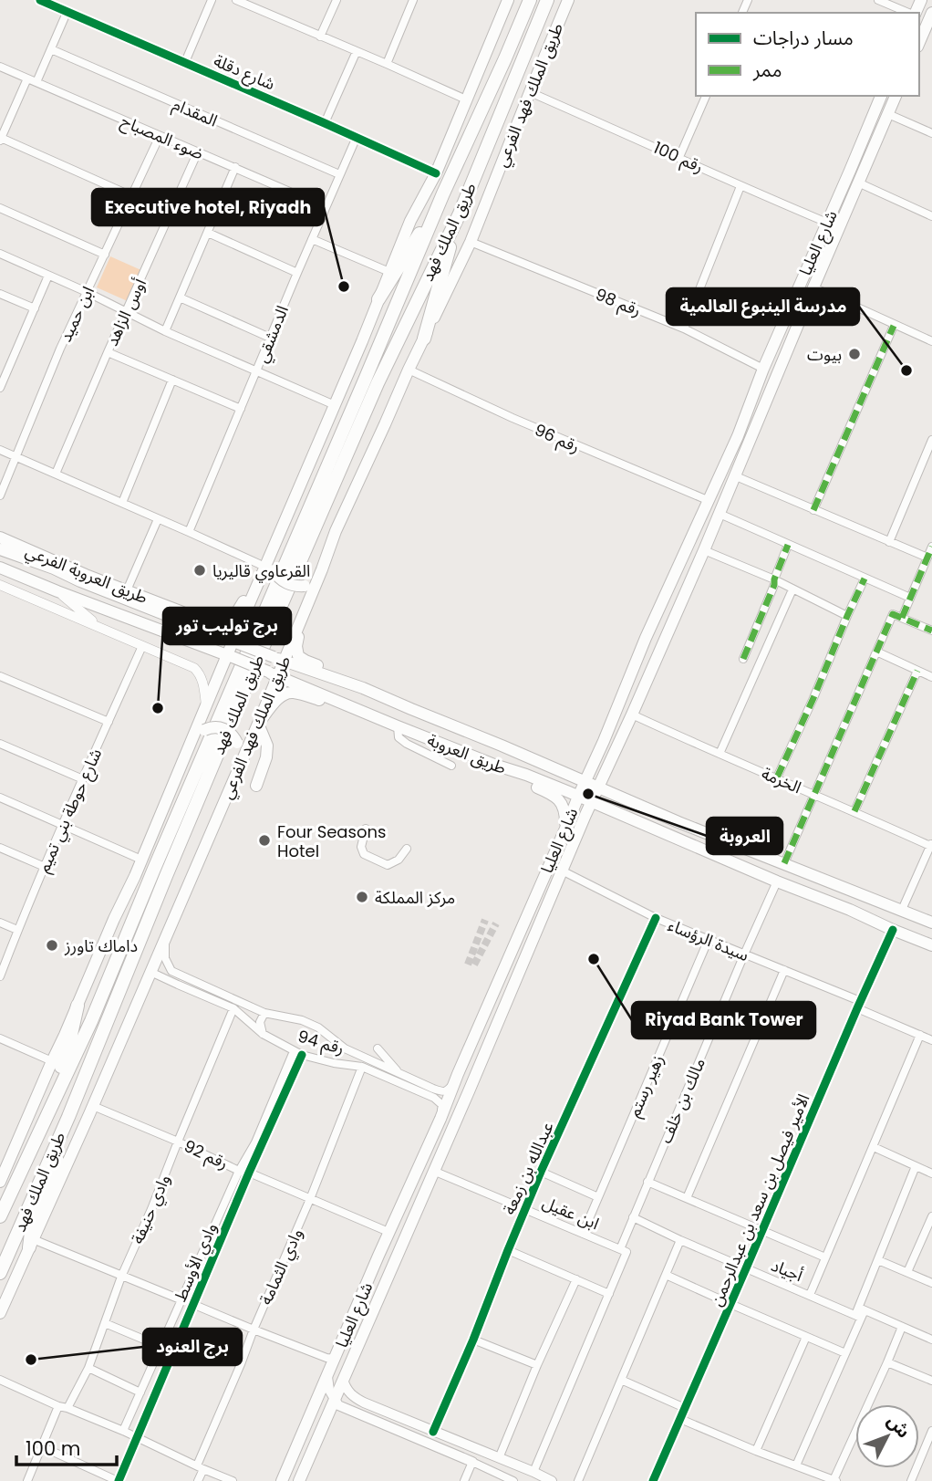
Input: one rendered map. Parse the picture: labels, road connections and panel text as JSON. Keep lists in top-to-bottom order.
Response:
{
  "streets": {
    "highway": ["طريق الملك فهد"],
    "main road": [
      "طريق الملك فهد الفرعي",
      "شارع العليا",
      "طريق العروبة الفرعي",
      "طريق العروبة"
    ],
    "street": [
      "شارع دقلة",
      "المقدام",
      "ضوء المصباح",
      "رقم 100",
      "رقم 98",
      "أوس الزاهد",
      "ابن حميد",
      "الدمشقي",
      "رقم 96",
      "الخرمة",
      "شارع حوطة بني تميم",
      "سيدة الرؤساء",
      "رقم 94",
      "زهير رستم",
      "مالك بن خلف",
      "رقم 92",
      "عبدالله بن زمعة",
      "الأمير فيصل بن سعد بن عبدالرحمن",
      "وادي حنيفة",
      "ابن عقيل",
      "وادي الأوسط",
      "وادي الثمامة",
      "أجياد"
    ]
  },
  "crossings": [
    ["شارع دقلة", "الدمشقي"],
    ["طريق الملك فهد الفرعي", "رقم 100"],
    ["طريق الملك فهد الفرعي", "رقم 98"],
    ["طريق الملك فهد الفرعي", "رقم 96"],
    ["طريق الملك فهد الفرعي", "طريق العروبة"],
    ["طريق الملك فهد الفرعي", "رقم 94"],
    ["طريق الملك فهد الفرعي", "رقم 92"],
    ["المقدام", "الدمشقي"],
    ["ضوء المصباح", "أوس الزاهد"],
    ["ضوء المصباح", "ابن حميد"],
    ["ضوء المصباح", "الدمشقي"],
    ["رقم 100", "شارع العليا"],
    ["شارع العليا", "رقم 98"],
    ["شارع العليا", "رقم 96"],
    ["شارع العليا", "طريق العروبة"],
    ["شارع العليا", "الخرمة"],
    ["شارع العليا", "سيدة الرؤساء"],
    ["شارع العليا", "رقم 94"],
    ["شارع العليا", "رقم 92"],
    ["شارع العليا", "ابن عقيل"],
    ["طريق العروبة الفرعي", "طريق العروبة"],
    ["طريق العروبة", "مالك بن خلف"],
    ["طريق العروبة", "الأمير فيصل بن سعد بن عبدالرحمن"],
    ["سيدة الرؤساء", "زهير رستم"],
    ["سيدة الرؤساء", "مالك بن خلف"],
    ["سيدة الرؤساء", "عبدالله بن زمعة"],
    ["سيدة الرؤساء", "الأمير فيصل بن سعد بن عبدالرحمن"],
    ["رقم 94", "وادي حنيفة"],
    ["رقم 94", "وادي الأوسط"],
    ["رقم 94", "وادي الثمامة"],
    ["زهير رستم", "ابن عقيل"],
    ["مالك بن خلف", "ابن عقيل"],
    ["مالك بن خلف", "أجياد"],
    ["رقم 92", "وادي حنيفة"],
    ["رقم 92", "وادي الأوسط"],
    ["رقم 92", "وادي الثمامة"],
    ["عبدالله بن زمعة", "ابن عقيل"],
    ["الأمير فيصل بن سعد بن عبدالرحمن", "أجياد"]
  ],
  "places": [
    "Executive hotel, Riyadh",
    "بيوت",
    "مدرسة الينبوع العالمية",
    "القرعاوي قاليريا",
    "برج توليب تور",
    "العروبة",
    "Four Seasons Hotel",
    "مركز المملكة",
    "داماك تاورز",
    "Riyad Bank Tower",
    "برج العنود"
  ],
  "legend": ["مسار دراجات", "ممر"],
  "scale_bar": "100 m",
  "north": "top right"
}
